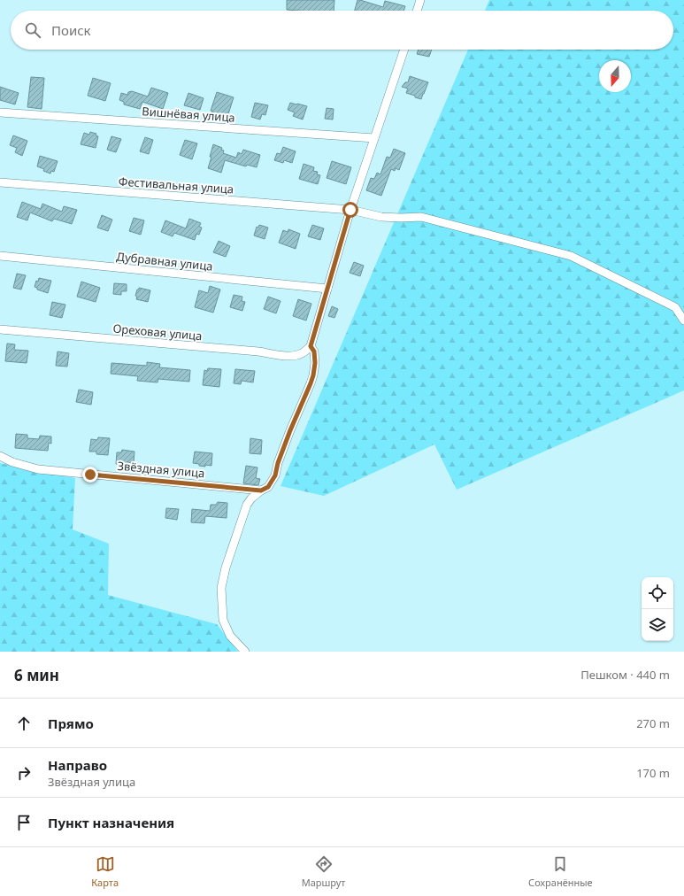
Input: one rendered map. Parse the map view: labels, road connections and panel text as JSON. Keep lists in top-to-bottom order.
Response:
{
  "streets": {
    "street": [
      "Вишнёвая улица",
      "Фестивальная улица",
      "Дубравная улица",
      "Ореховая улица",
      "Звёздная улица"
    ]
  },
  "north": "bottom",
  "page": {
    "search": "Поиск",
    "heading": ["6 мин", "Пешком · 440 m"],
    "list": [
      ["Прямо", "270 m"],
      ["Направо", "Звёздная улица", "170 m"],
      "Пункт назначения"
    ],
    "nav": ["Карта", "Маршрут", "Сохранённые"]
  }
}
